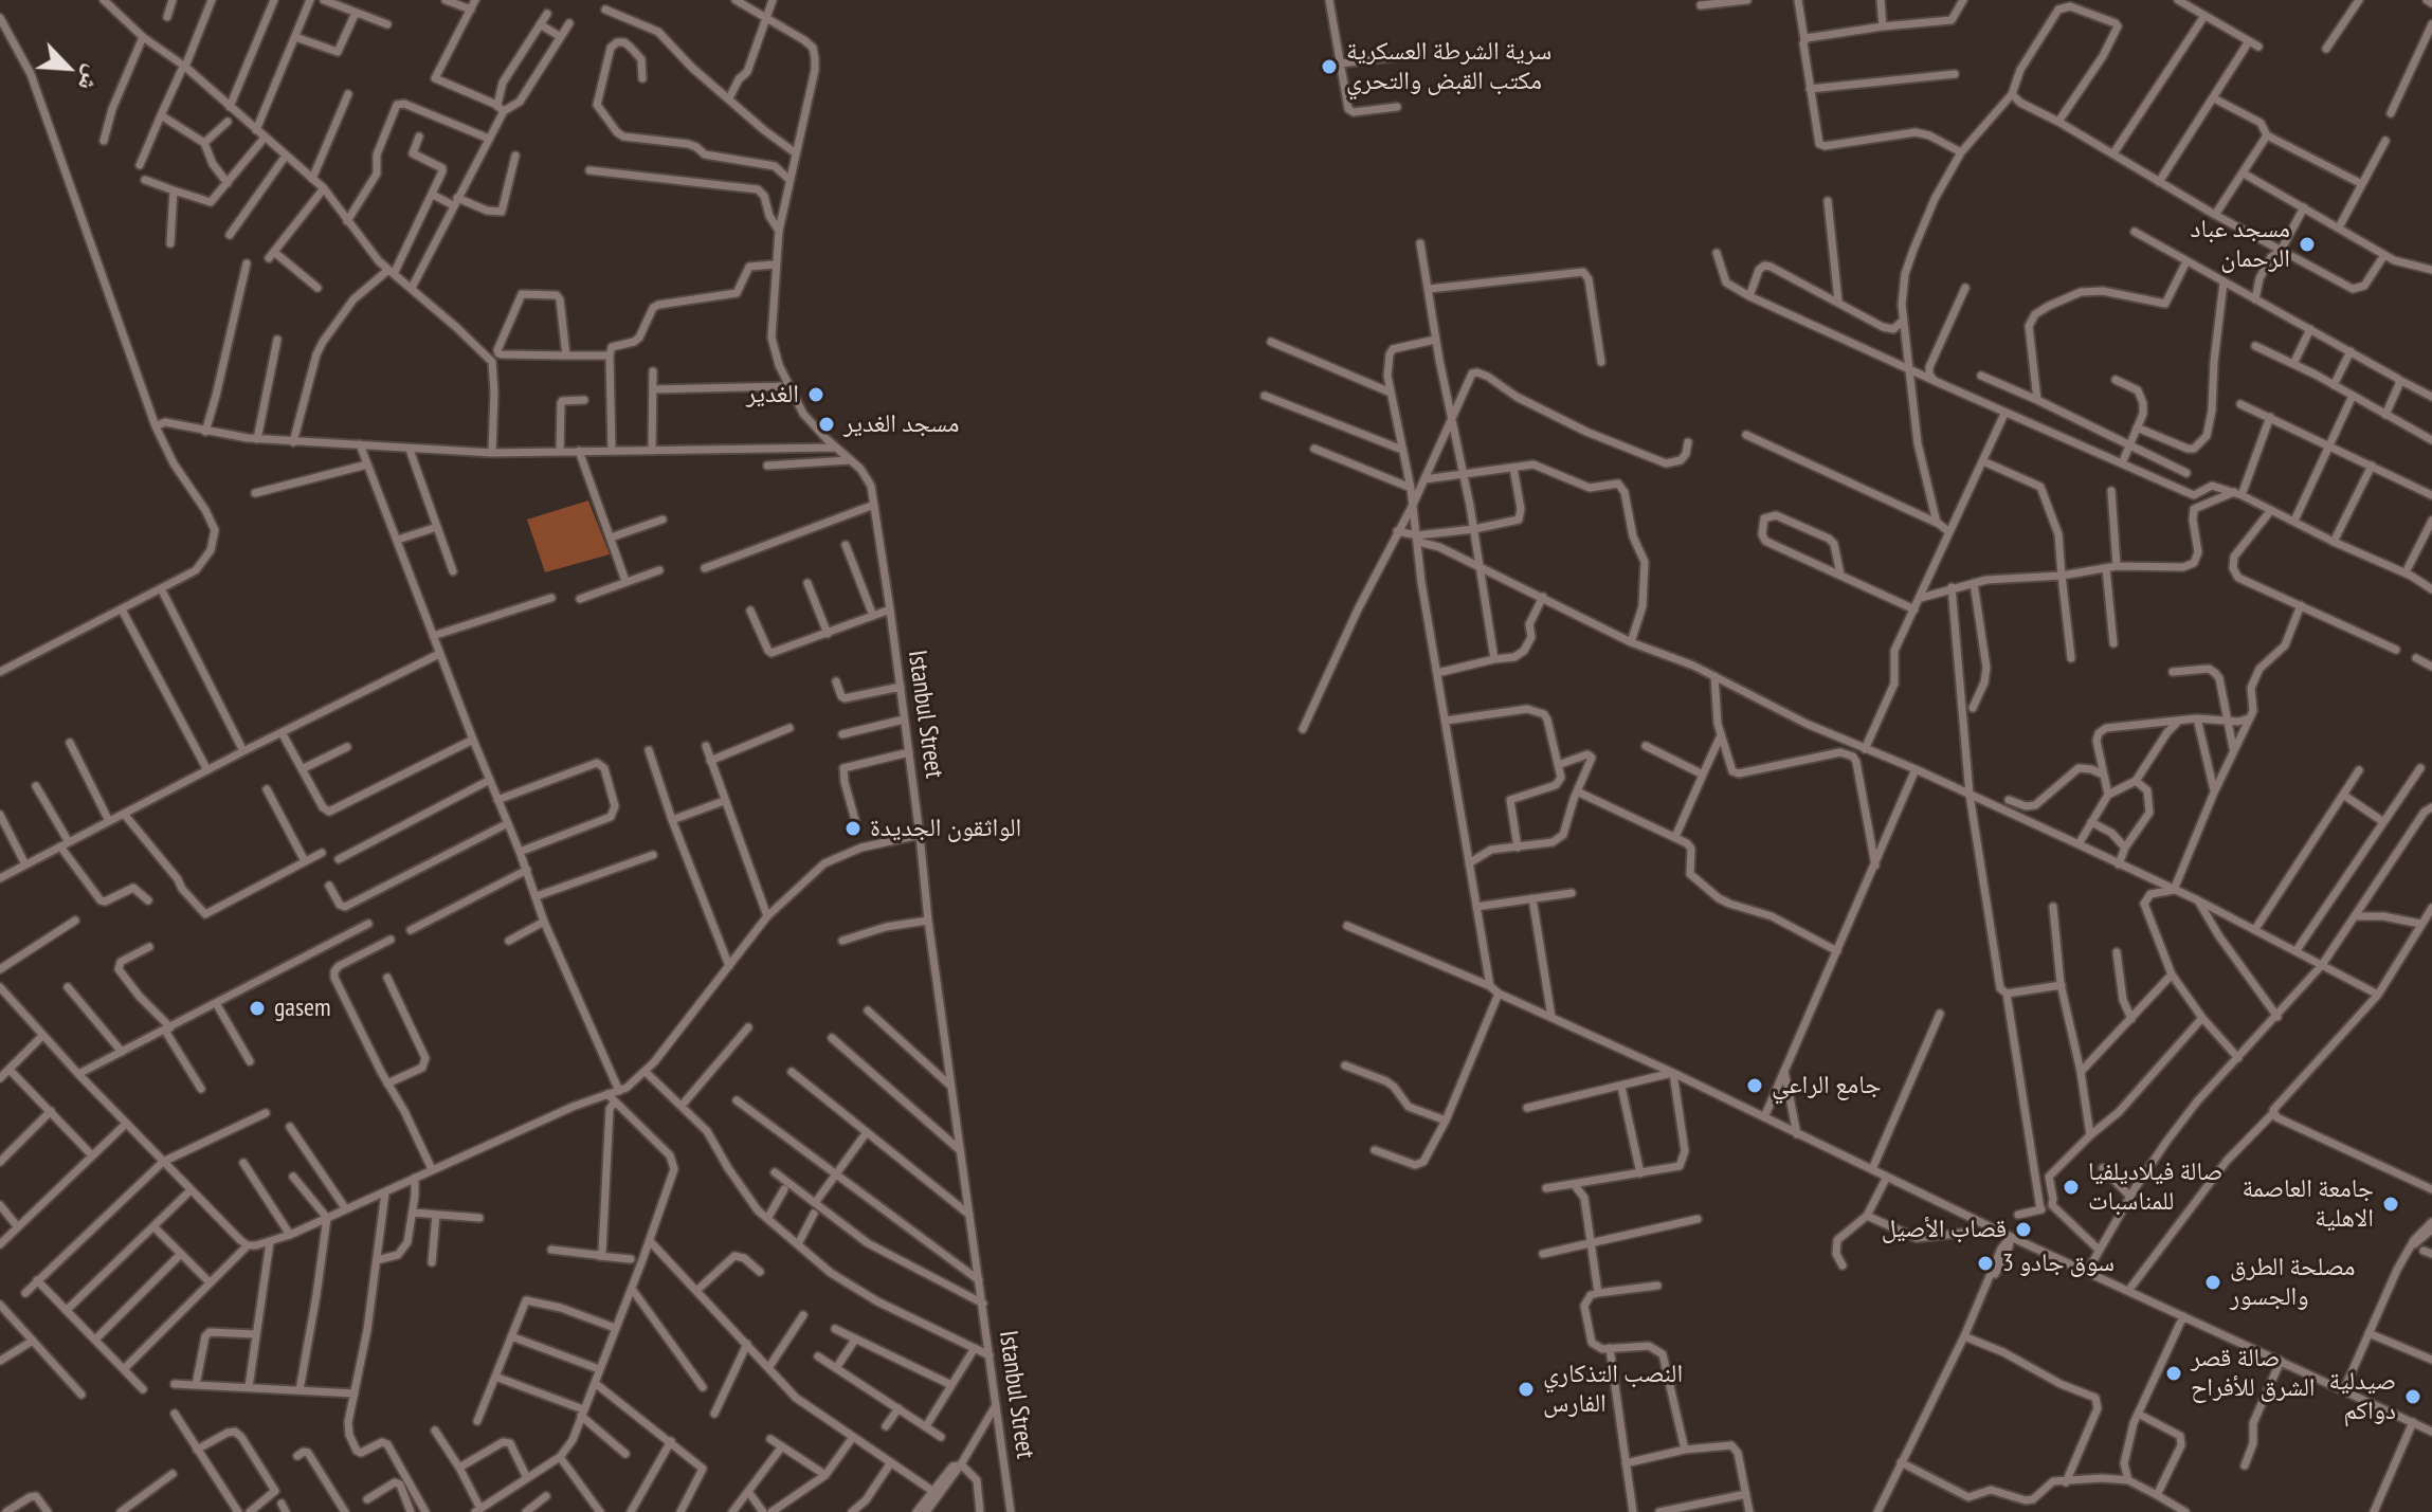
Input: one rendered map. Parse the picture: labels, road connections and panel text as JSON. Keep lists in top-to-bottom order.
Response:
{
  "streets": {
    "street": ["Istanbul Street"]
  },
  "places": [
    "سرية الشرطة العسكرية مكتب القبض والتحري",
    "مسجد عباد الرحمان",
    "الغدير",
    "مسجد الغدير",
    "الواثقون الجديدة",
    "gasem",
    "جامع الراعي",
    "صالة فيلاديلفيا للمناسبات",
    "جامعة العاصمة الاهلية",
    "قصاب الأصيل",
    "سوق جادو 3",
    "مصلحة الطرق والجسور",
    "صالة قصر الشرق للأفراح",
    "النصب التذكاري الفارس",
    "صيدلية دواكم"
  ],
  "north": "bottom right"
}
